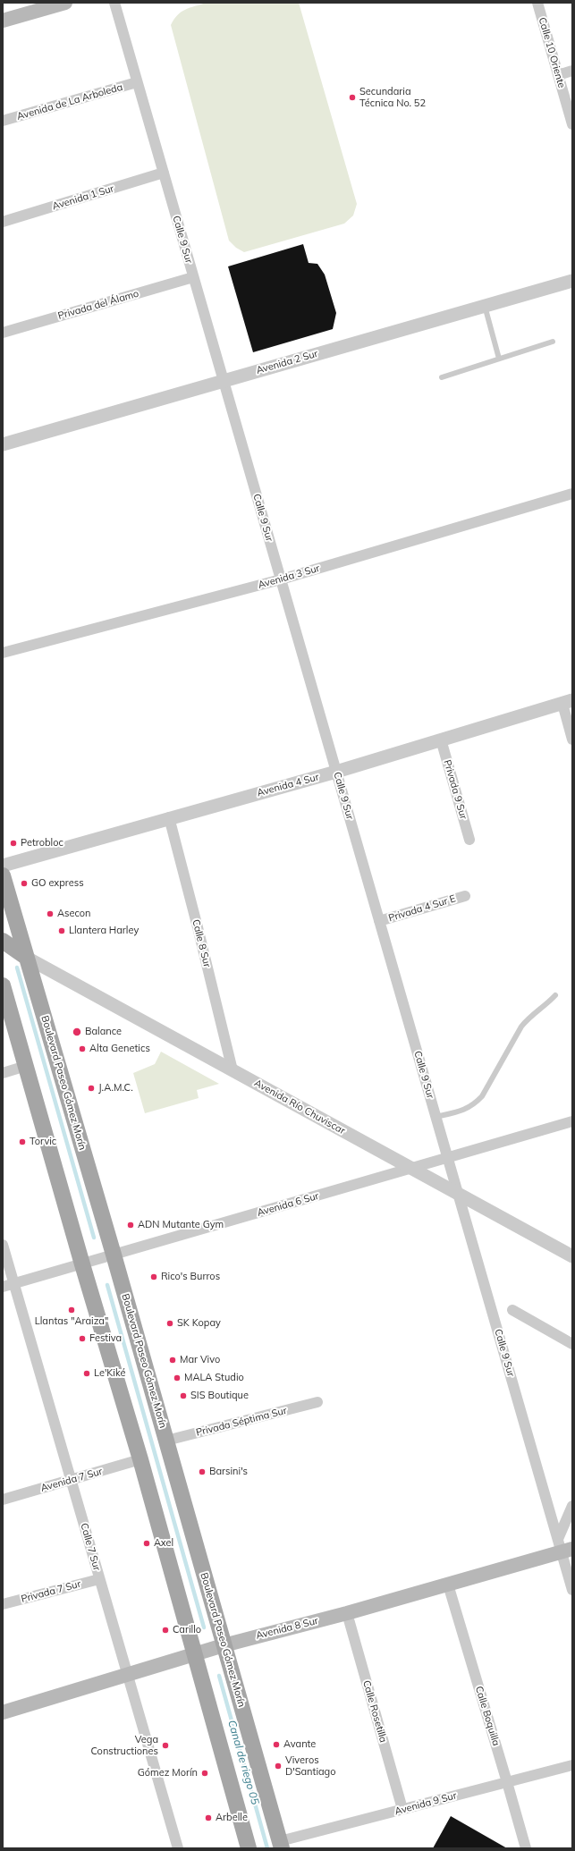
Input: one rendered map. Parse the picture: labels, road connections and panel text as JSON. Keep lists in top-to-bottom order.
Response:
{
  "streets": {
    "main road": ["Boulevard Paseo Gómez Morín", "Avenida 8 Sur"],
    "street": [
      "Calle 10 Oriente",
      "Avenida de La Arboleda",
      "Avenida 1 Sur",
      "Calle 9 Sur",
      "Privada del Álamo",
      "Avenida 2 Sur",
      "Avenida 3 Sur",
      "Avenida 4 Sur",
      "Privada 9 Sur",
      "Privada 4 Sur E",
      "Calle 8 Sur",
      "Avenida Río Chuviscar",
      "Avenida 6 Sur",
      "Privada Séptima Sur",
      "Avenida 7 Sur",
      "Calle 7 Sur",
      "Privada 7 Sur",
      "Calle Rosetilla",
      "Calle Boquilla",
      "Avenida 9 Sur"
    ]
  },
  "crossings": [
    ["Avenida de La Arboleda", "Calle 9 Sur"],
    ["Avenida 1 Sur", "Calle 9 Sur"],
    ["Calle 9 Sur", "Privada del Álamo"],
    ["Calle 9 Sur", "Avenida 2 Sur"],
    ["Calle 9 Sur", "Avenida 3 Sur"],
    ["Calle 9 Sur", "Avenida 4 Sur"],
    ["Calle 9 Sur", "Privada 4 Sur E"],
    ["Calle 9 Sur", "Avenida Río Chuviscar"],
    ["Calle 9 Sur", "Avenida 6 Sur"],
    ["Calle 9 Sur", "Avenida 8 Sur"],
    ["Avenida 4 Sur", "Privada 9 Sur"],
    ["Avenida 4 Sur", "Calle 8 Sur"],
    ["Calle 8 Sur", "Avenida Río Chuviscar"],
    ["Boulevard Paseo Gómez Morín", "Avenida Río Chuviscar"],
    ["Boulevard Paseo Gómez Morín", "Avenida 6 Sur"],
    ["Boulevard Paseo Gómez Morín", "Privada Séptima Sur"],
    ["Boulevard Paseo Gómez Morín", "Avenida 8 Sur"],
    ["Boulevard Paseo Gómez Morín", "Avenida 9 Sur"],
    ["Avenida Río Chuviscar", "Avenida 6 Sur"],
    ["Avenida 6 Sur", "Calle 7 Sur"],
    ["Avenida 7 Sur", "Calle 7 Sur"],
    ["Calle 7 Sur", "Privada 7 Sur"],
    ["Calle 7 Sur", "Avenida 8 Sur"],
    ["Avenida 8 Sur", "Calle Rosetilla"],
    ["Avenida 8 Sur", "Calle Boquilla"],
    ["Calle Rosetilla", "Avenida 9 Sur"],
    ["Calle Boquilla", "Avenida 9 Sur"]
  ],
  "water": ["Canal de riego 05"],
  "places": [
    "Secundaria Técnica No. 52",
    "Petrobloc",
    "GO express",
    "Asecon",
    "Llantera Harley",
    "Balance",
    "Alta Genetics",
    "J.A.M.C.",
    "Torvic",
    "ADN Mutante Gym",
    "Rico's Burros",
    "Llantas \"Araiza\"",
    "SK Kopay",
    "Festiva",
    "Mar Vivo",
    "Le'Kiké",
    "MALA Studio",
    "SIS Boutique",
    "Barsini's",
    "Axel",
    "Carillo",
    "Avante",
    "Vega Constructiones",
    "Viveros D'Santiago",
    "Gómez Morín",
    "Arbelle"
  ]
}
